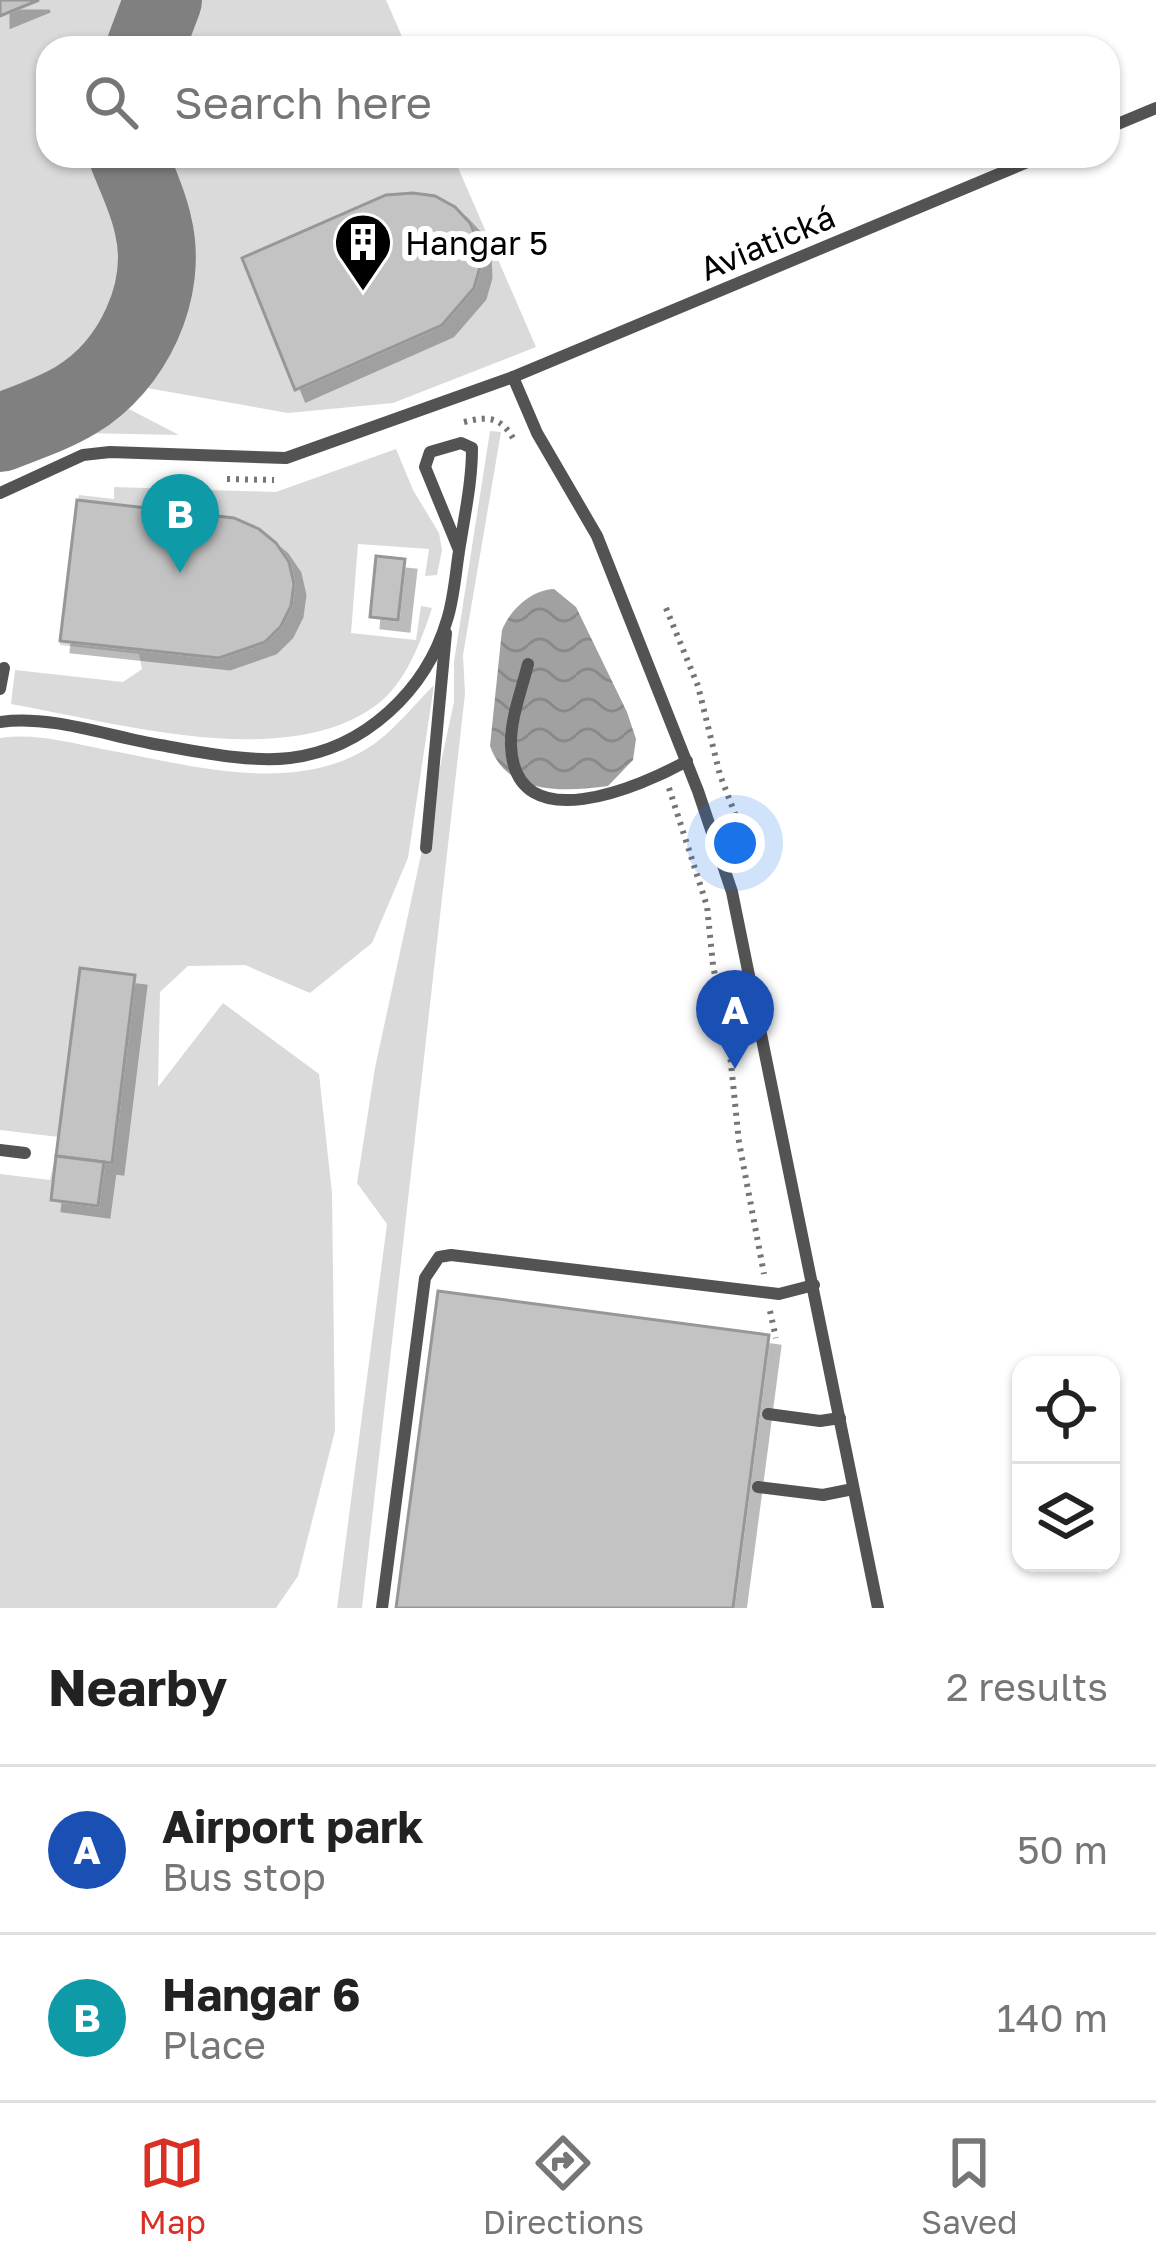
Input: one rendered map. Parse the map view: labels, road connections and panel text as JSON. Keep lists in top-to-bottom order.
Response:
{
  "streets": {
    "lane": ["Aviatická"]
  },
  "places": {
    "building": ["Hangar 5"]
  },
  "page": {
    "search": "Search here",
    "pins": ["B", "A"],
    "heading": ["Nearby", "2 results"],
    "list": [
      {
        "mark": "A",
        "name": "Airport park",
        "note": "Bus stop",
        "value": "50 m"
      },
      {
        "mark": "B",
        "name": "Hangar 6",
        "note": "Place",
        "value": "140 m"
      }
    ],
    "nav": ["Map", "Directions", "Saved"]
  }
}
